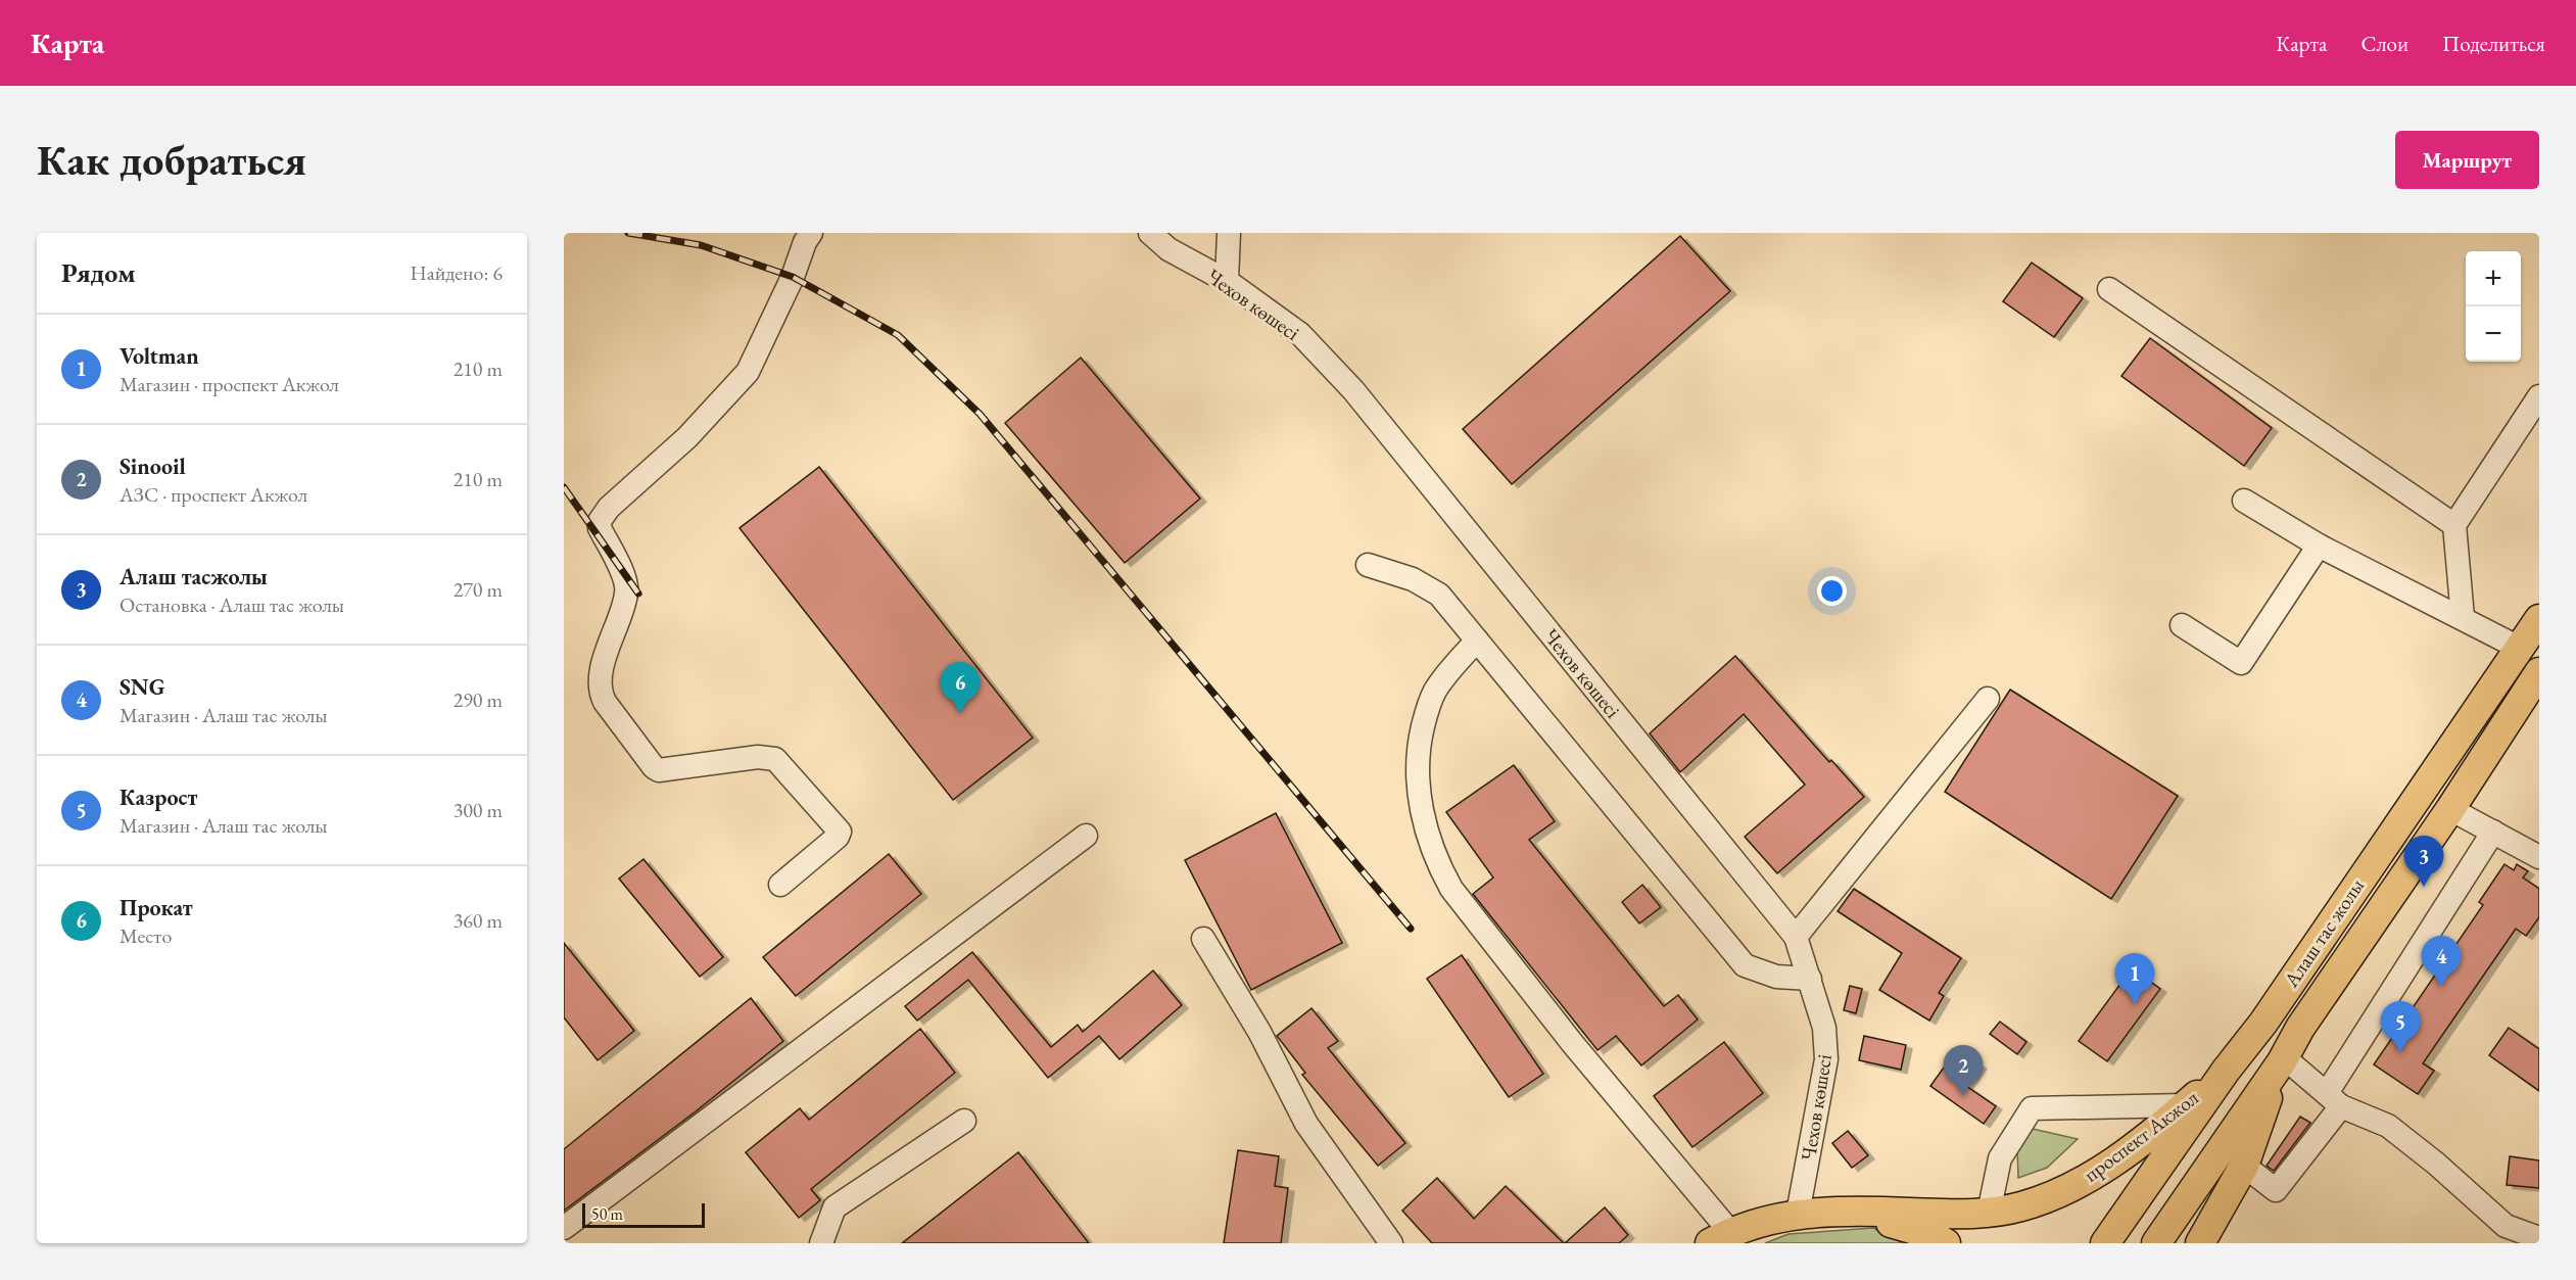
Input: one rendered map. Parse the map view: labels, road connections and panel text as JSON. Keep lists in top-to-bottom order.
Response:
{
  "streets": {
    "main road": ["Алаш тас жолы", "проспект Акжол"],
    "lane": ["Чехов көшесі"]
  },
  "crossings": [
    ["Чехов көшесі", "проспект Акжол"],
    ["Алаш тас жолы", "проспект Акжол"]
  ],
  "scale_bar": "50 m",
  "page": {
    "header": "Карта",
    "nav": ["Карта", "Слои", "Поделиться"],
    "buttons": "Маршрут",
    "title": "Как добраться",
    "heading": ["Рядом", "Найдено: 6"],
    "map_buttons": ["+", "−"],
    "list": [
      {
        "mark": "1",
        "name": "Voltman",
        "note": "Магазин · проспект Акжол",
        "value": "210 m"
      },
      {
        "mark": "2",
        "name": "Sinooil",
        "note": "АЗС · проспект Акжол",
        "value": "210 m"
      },
      {
        "mark": "3",
        "name": "Алаш тасжолы",
        "note": "Остановка · Алаш тас жолы",
        "value": "270 m"
      },
      {
        "mark": "4",
        "name": "SNG",
        "note": "Магазин · Алаш тас жолы",
        "value": "290 m"
      },
      {
        "mark": "5",
        "name": "Казрост",
        "note": "Магазин · Алаш тас жолы",
        "value": "300 m"
      },
      {
        "mark": "6",
        "name": "Прокат",
        "note": "Место",
        "value": "360 m"
      }
    ],
    "pins": [
      "6",
      "3",
      "4",
      "1",
      "5",
      "2"
    ],
    "scale": "50 m"
  }
}
